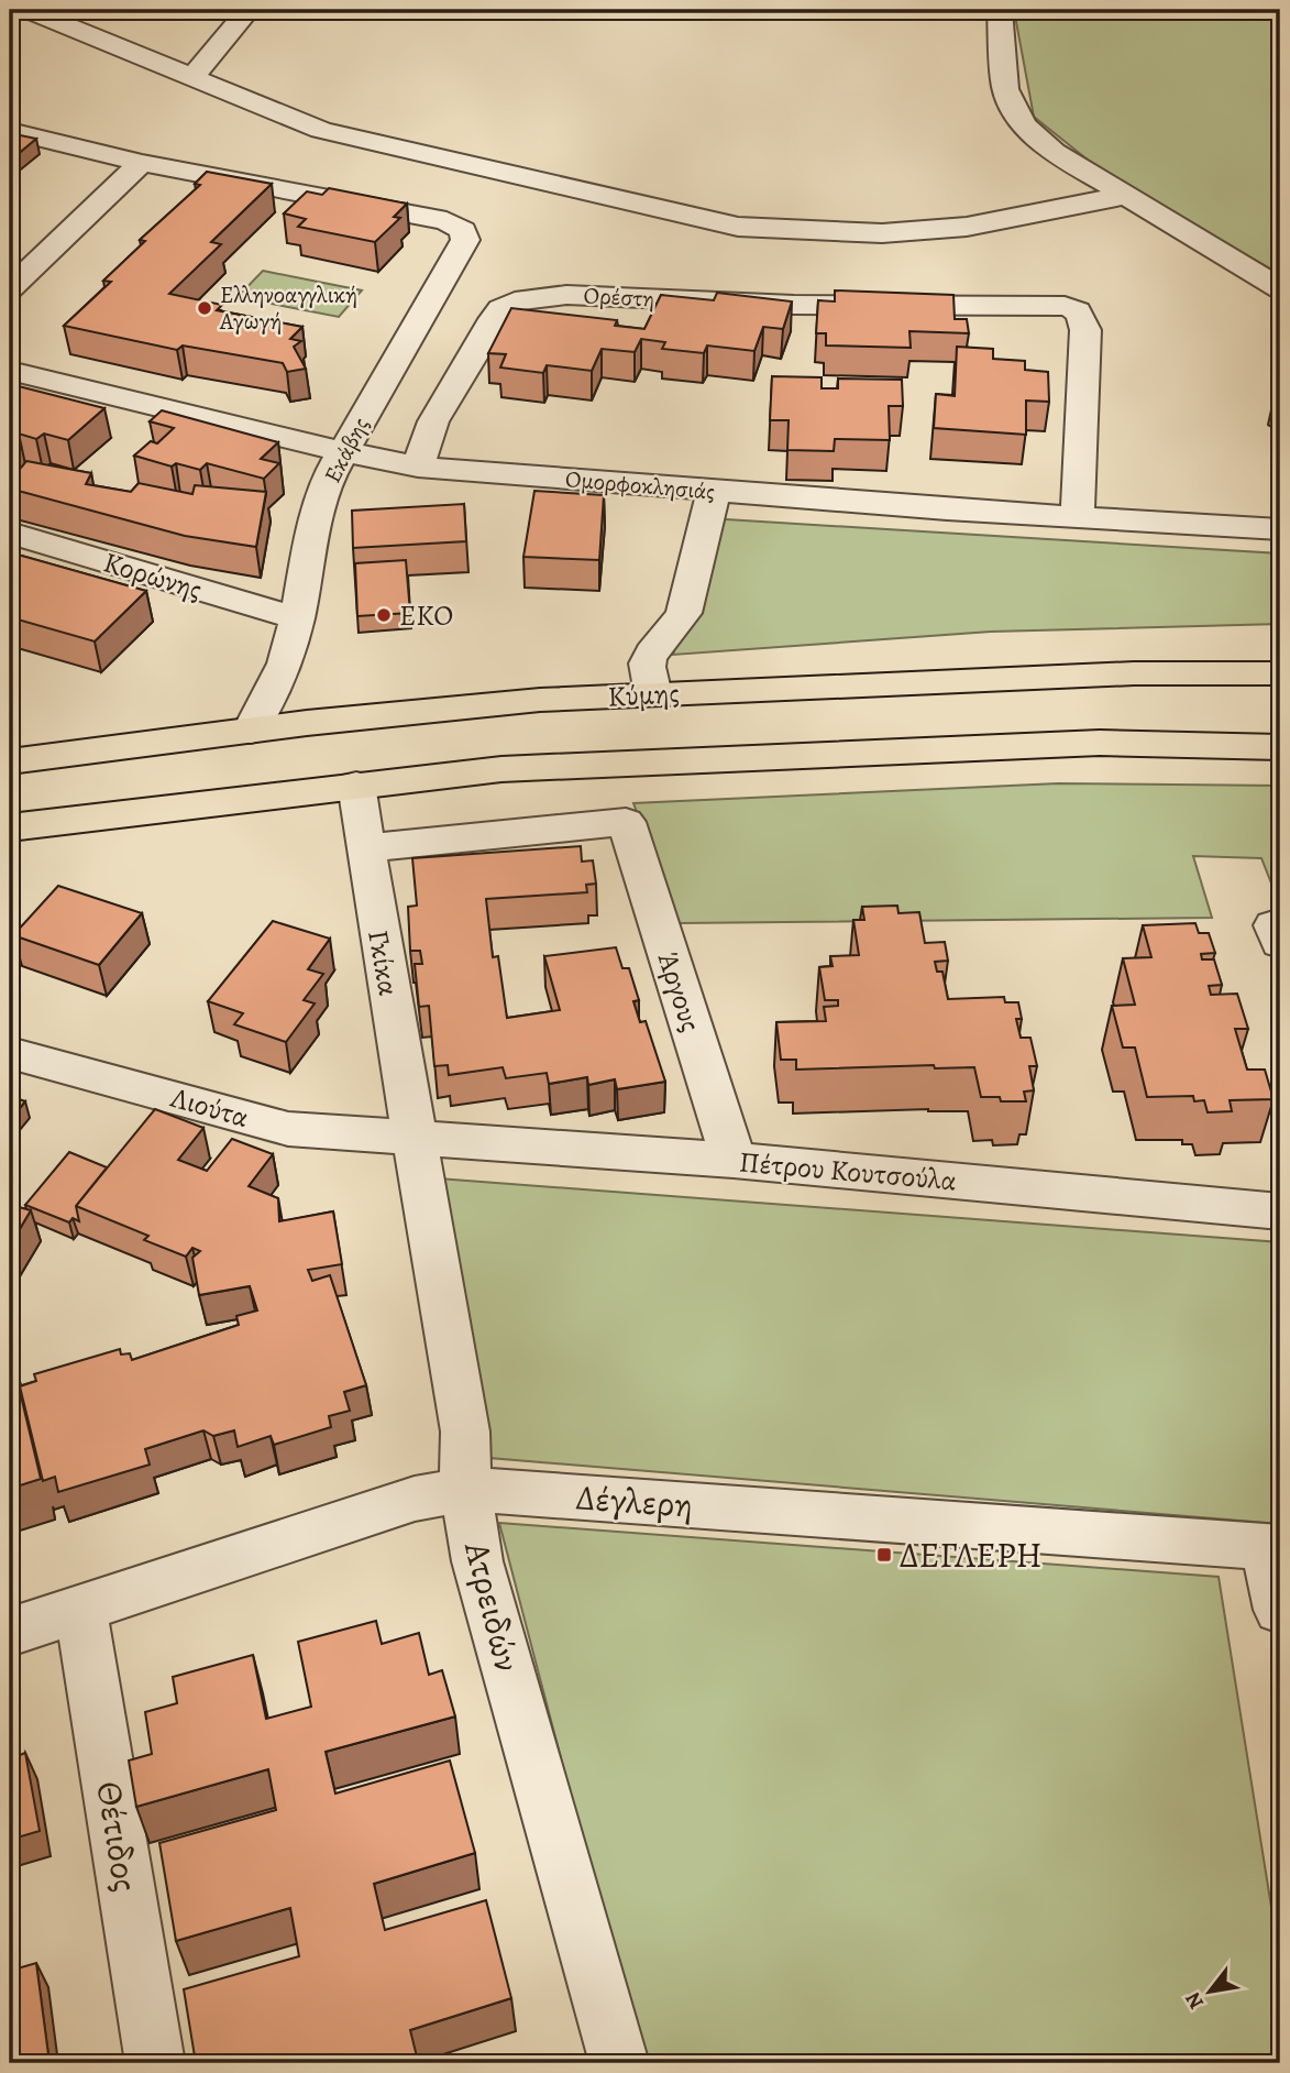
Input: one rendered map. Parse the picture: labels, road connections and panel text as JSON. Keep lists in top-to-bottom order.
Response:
{
  "streets": {
    "main road": ["Κύμης"],
    "street": [
      "Ορέστη",
      "Εκάβης",
      "Ομορφοκλησιάς",
      "Κορώνης",
      "Γκίκα",
      "Άργους",
      "Λιούτα",
      "Πέτρου Κουτσούλα",
      "Δέγλερη",
      "Ατρειδών",
      "Θέτιδος"
    ]
  },
  "crossings": [
    ["Ορέστη", "Ομορφοκλησιάς"],
    ["Εκάβης", "Ομορφοκλησιάς"],
    ["Εκάβης", "Κορώνης"],
    ["Εκάβης", "Κύμης"],
    ["Γκίκα", "Άργους"],
    ["Γκίκα", "Λιούτα"],
    ["Γκίκα", "Πέτρου Κουτσούλα"],
    ["Γκίκα", "Ατρειδών"],
    ["Άργους", "Πέτρου Κουτσούλα"],
    ["Λιούτα", "Πέτρου Κουτσούλα"],
    ["Λιούτα", "Ατρειδών"],
    ["Πέτρου Κουτσούλα", "Ατρειδών"],
    ["Δέγλερη", "Ατρειδών"],
    ["Δέγλερη", "Θέτιδος"]
  ],
  "places": {
    "other": ["Ελληνοαγγλική Αγωγή", "EKO"],
    "transit": ["ΔΕΓΛΕΡΗ"]
  },
  "north": "bottom left"
}
